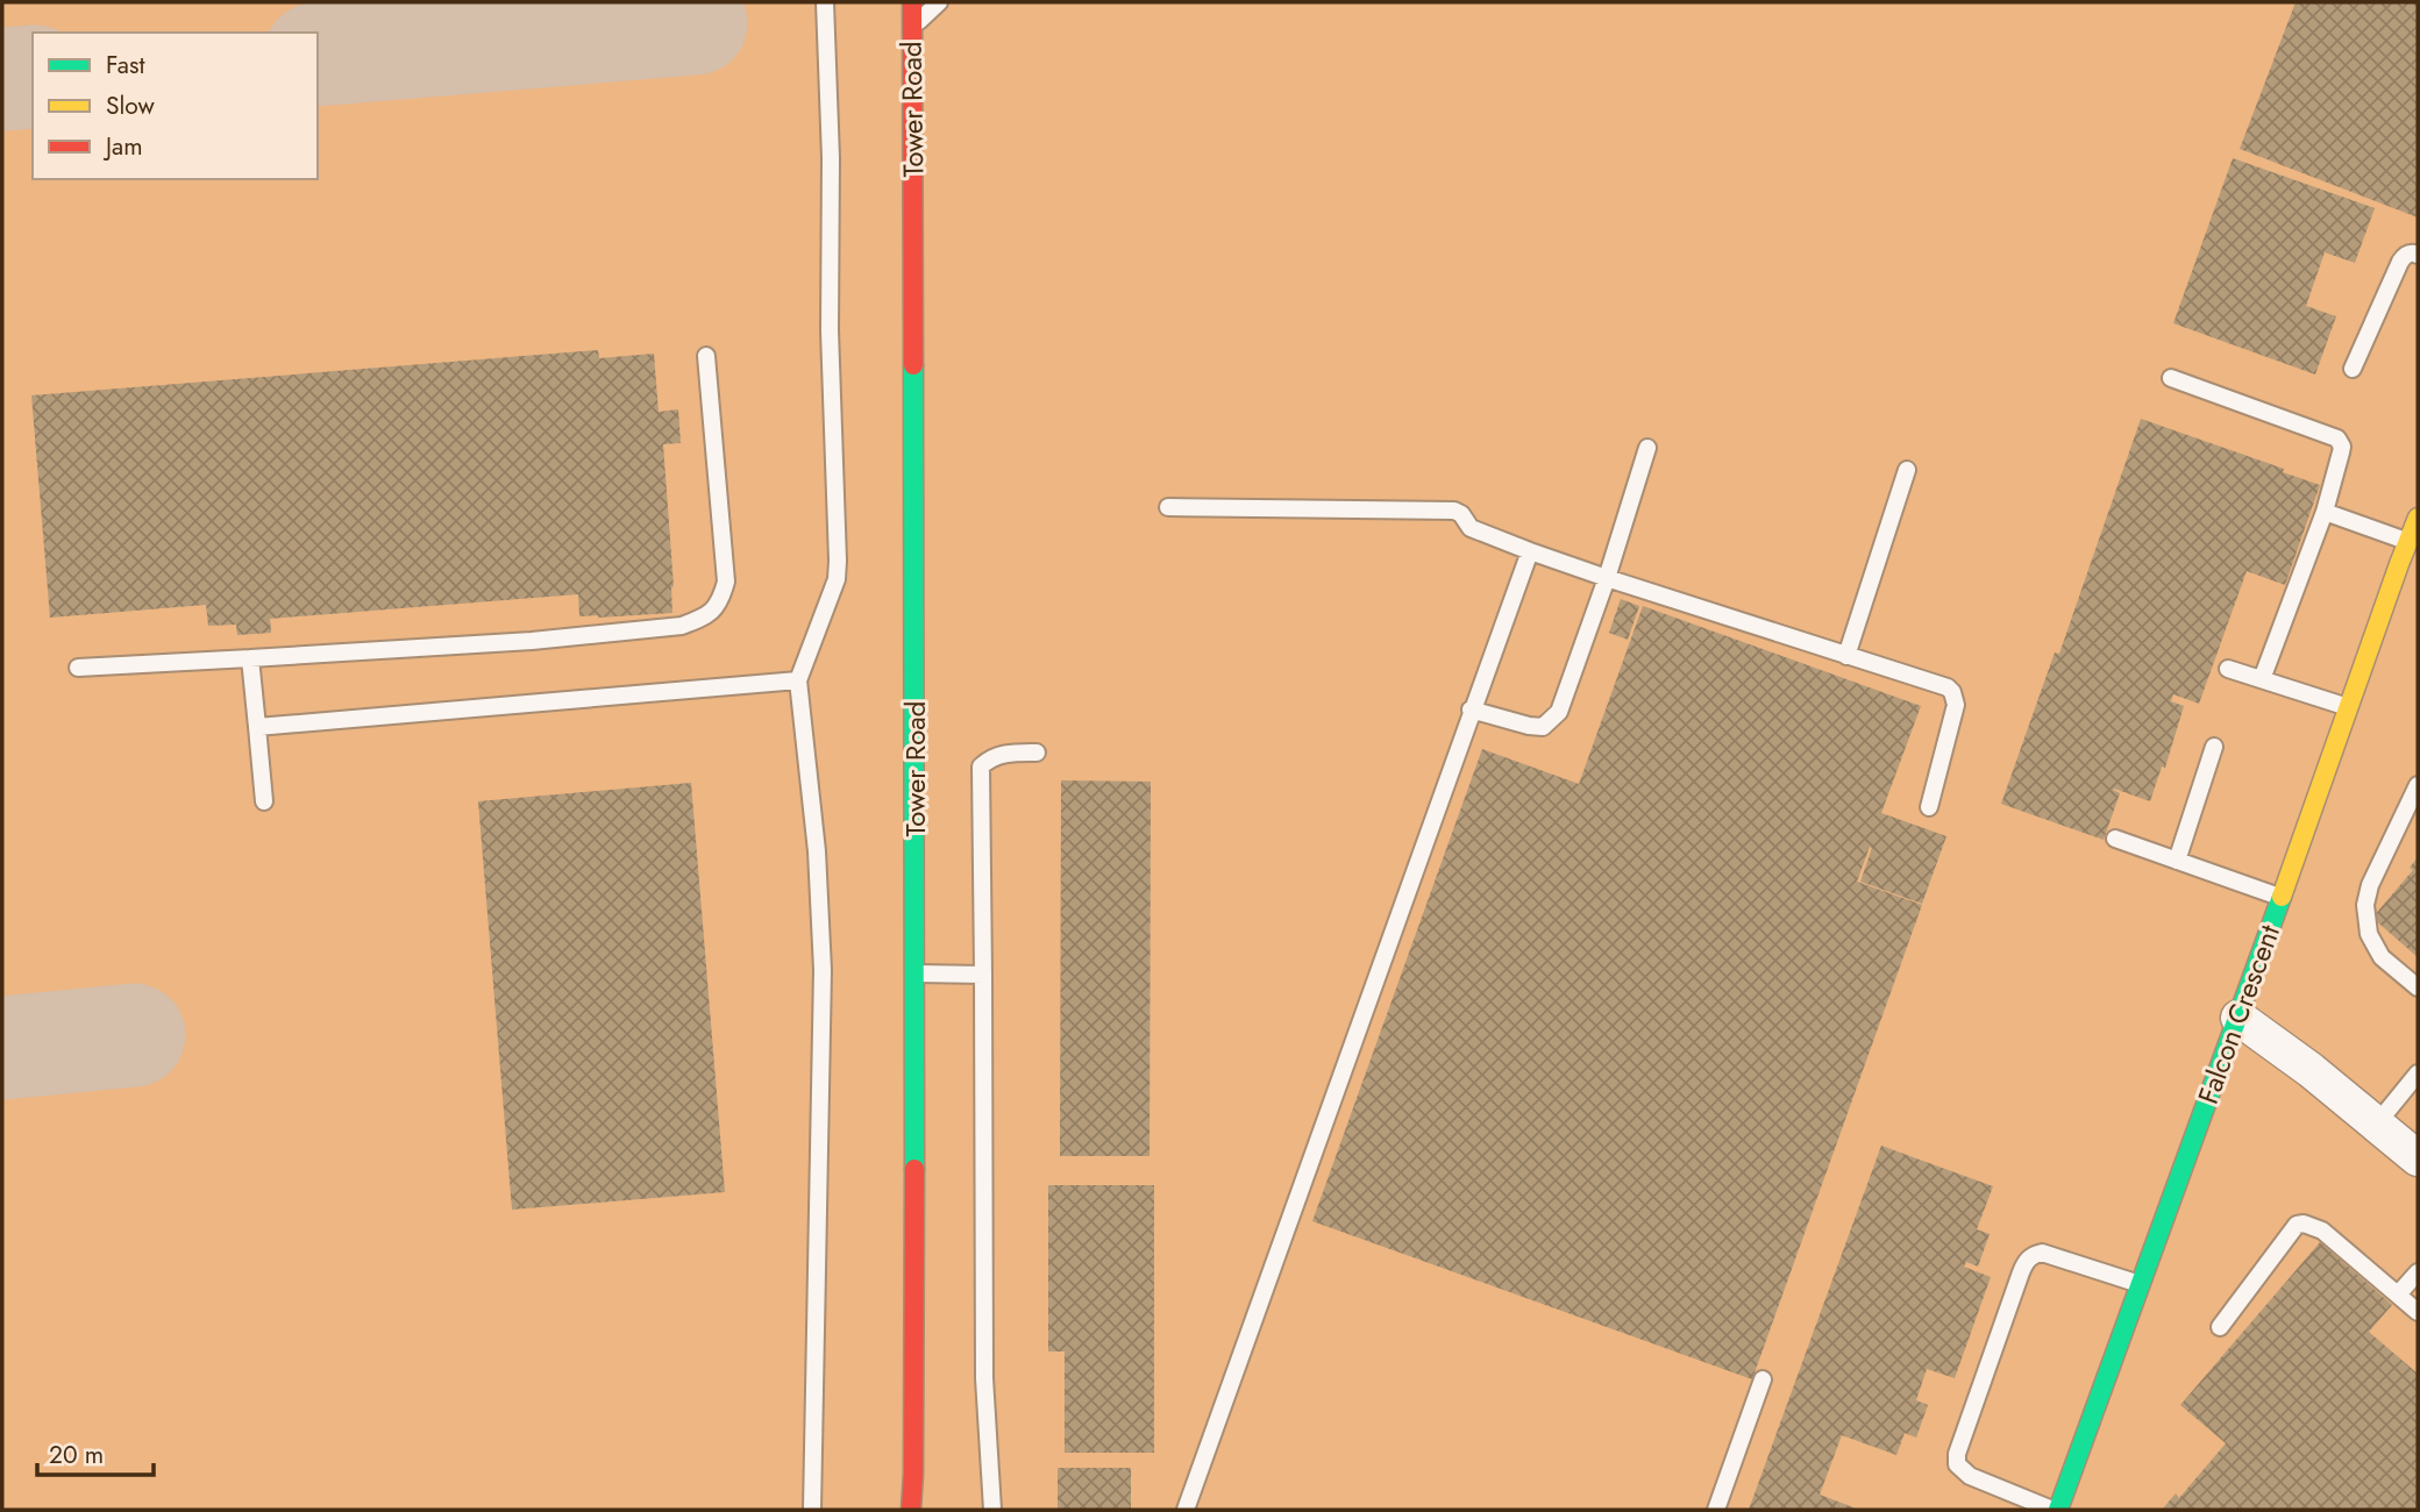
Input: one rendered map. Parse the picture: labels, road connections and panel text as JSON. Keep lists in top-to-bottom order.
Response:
{
  "streets": {
    "street": ["Tower Road", "Falcon Crescent"]
  },
  "legend": ["Fast", "Slow", "Jam"],
  "scale_bar": "20 m"
}
